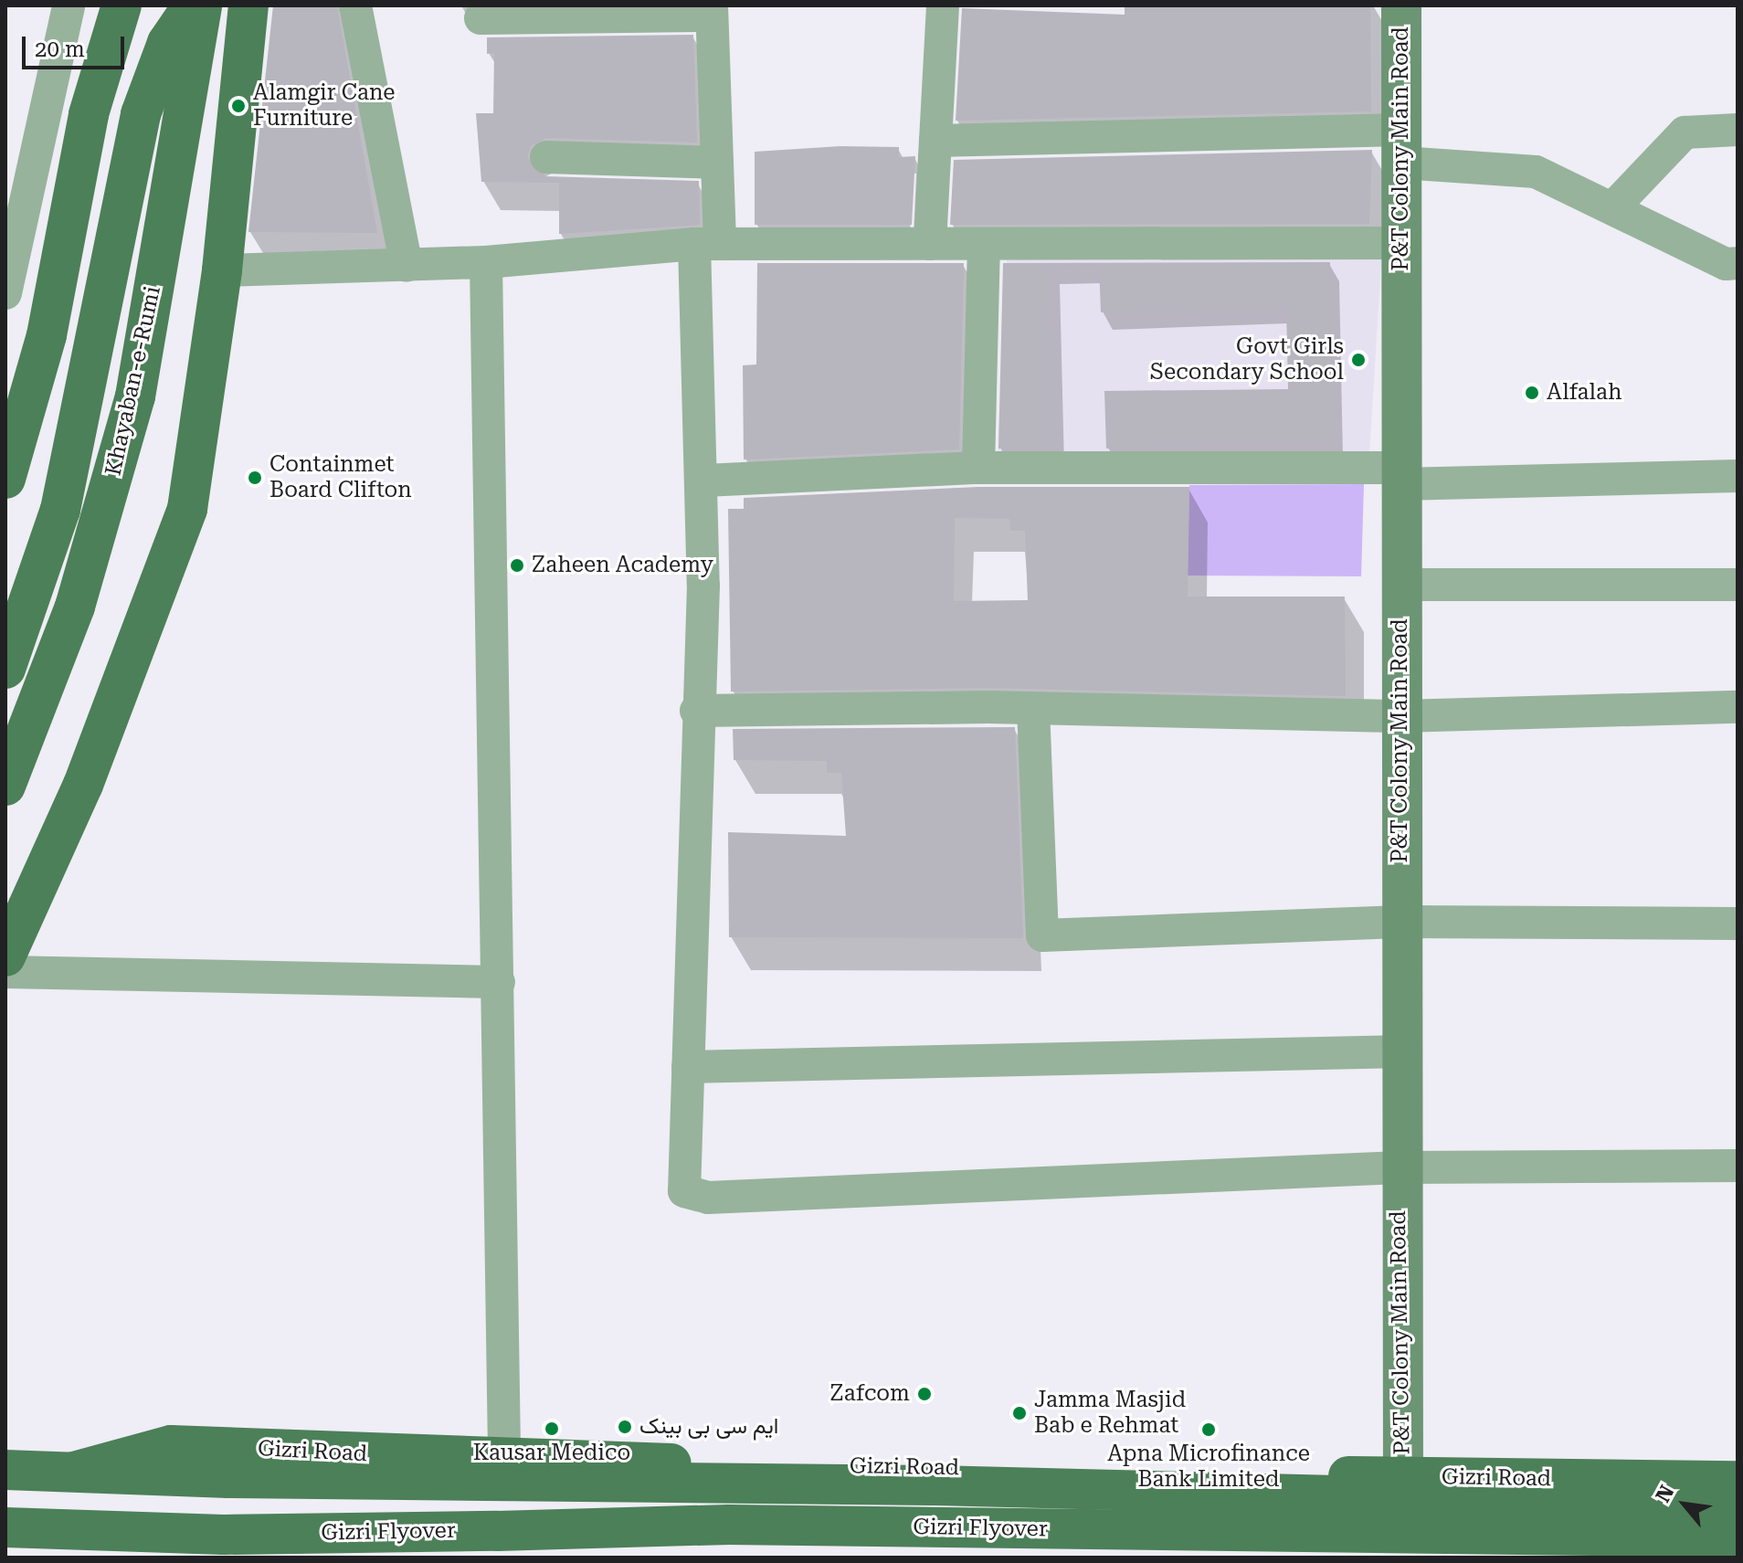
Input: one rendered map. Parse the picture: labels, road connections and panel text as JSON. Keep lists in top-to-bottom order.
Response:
{
  "streets": {
    "main road": ["Khayaban-e-Rumi", "Gizri Road", "Gizri Flyover"],
    "street": ["P&T Colony Main Road"]
  },
  "crossings": [
    ["P&T Colony Main Road", "Gizri Road"],
    ["Gizri Road", "Gizri Flyover"]
  ],
  "places": [
    "Alamgir Cane Furniture",
    "Govt Girls Secondary School",
    "Alfalah",
    "Containmet Board Clifton",
    "Zaheen Academy",
    "Zafcom",
    "Jamma Masjid Bab e Rehmat",
    "ایم سی بی بینک",
    "Kausar Medico",
    "Apna Microfinance Bank Limited"
  ],
  "scale_bar": "20 m",
  "north": "top left"
}
